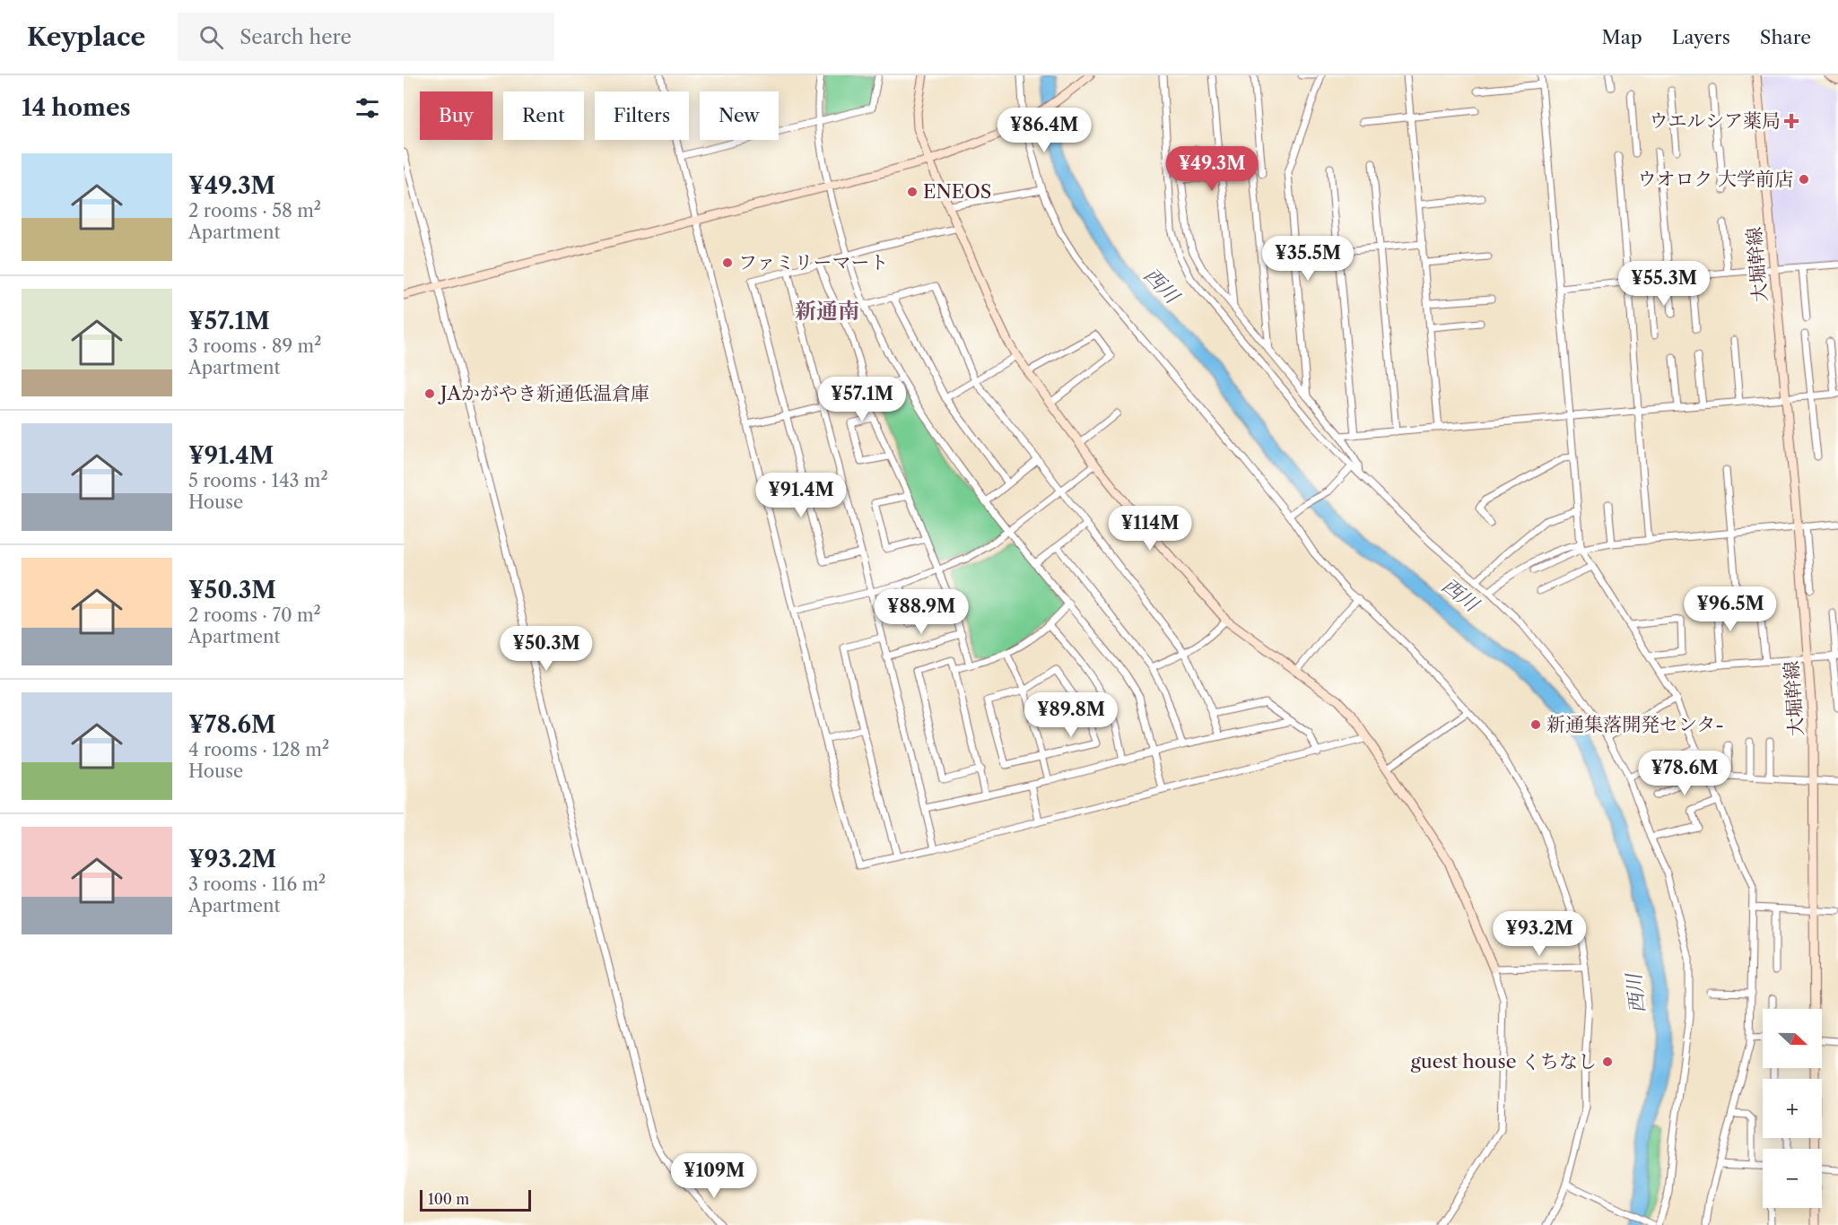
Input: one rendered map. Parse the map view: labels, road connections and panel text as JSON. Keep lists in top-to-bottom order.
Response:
{
  "streets": {
    "street": ["大堀幹線"]
  },
  "districts": ["新通南"],
  "water": ["西川"],
  "places": {
    "health": ["ウエルシア薬局"],
    "other": [
      "ウオロク 大学前店",
      "ENEOS",
      "ファミリーマート",
      "JAかがやき新通低温倉庫",
      "新通集落開発センタ-",
      "guest house くちなし"
    ]
  },
  "scale_bar": "100 m",
  "north": "right",
  "page": {
    "header": "Keyplace",
    "search": "Search here",
    "nav": ["Map", "Layers", "Share"],
    "heading": "14 homes",
    "chip": [
      "Buy",
      "Rent",
      "Filters",
      "New"
    ],
    "price": [
      "¥86.4M",
      "¥49.3M",
      "¥35.5M",
      "¥55.3M",
      "¥57.1M",
      "¥91.4M",
      "¥114M",
      "¥96.5M",
      "¥88.9M",
      "¥50.3M",
      "¥89.8M",
      "¥78.6M",
      "¥93.2M",
      "¥109M"
    ],
    "list": [
      {
        "name": "¥49.3M",
        "note": "2 rooms · 58 m² · Apartment"
      },
      {
        "name": "¥57.1M",
        "note": "3 rooms · 89 m² · Apartment"
      },
      {
        "name": "¥91.4M",
        "note": "5 rooms · 143 m² · House"
      },
      {
        "name": "¥50.3M",
        "note": "2 rooms · 70 m² · Apartment"
      },
      {
        "name": "¥78.6M",
        "note": "4 rooms · 128 m² · House"
      },
      {
        "name": "¥93.2M",
        "note": "3 rooms · 116 m² · Apartment"
      }
    ],
    "map_buttons": ["+", "−"],
    "scale": "100 m"
  }
}
